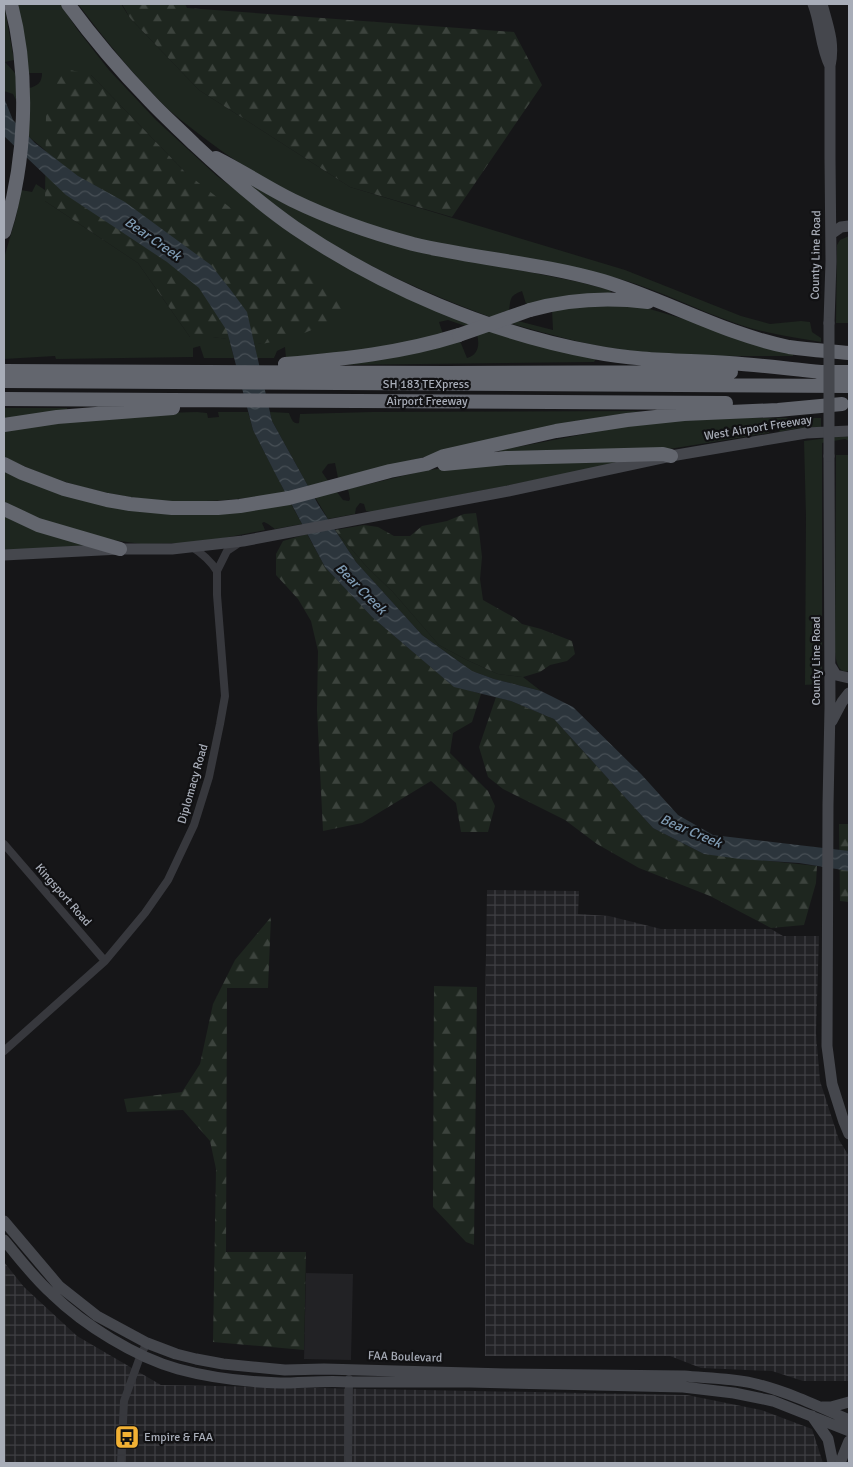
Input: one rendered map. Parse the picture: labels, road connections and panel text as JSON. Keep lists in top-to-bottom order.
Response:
{
  "streets": {
    "highway": ["SH 183 TEXpress", "Airport Freeway"],
    "street": [
      "County Line Road",
      "West Airport Freeway",
      "Diplomacy Road",
      "Kingsport Road",
      "FAA Boulevard"
    ]
  },
  "crossings": [
    ["SH 183 TEXpress", "Airport Freeway"],
    ["Diplomacy Road", "Kingsport Road"]
  ],
  "water": ["Bear Creek"],
  "places": {
    "bus stop": ["Empire & FAA"]
  }
}
